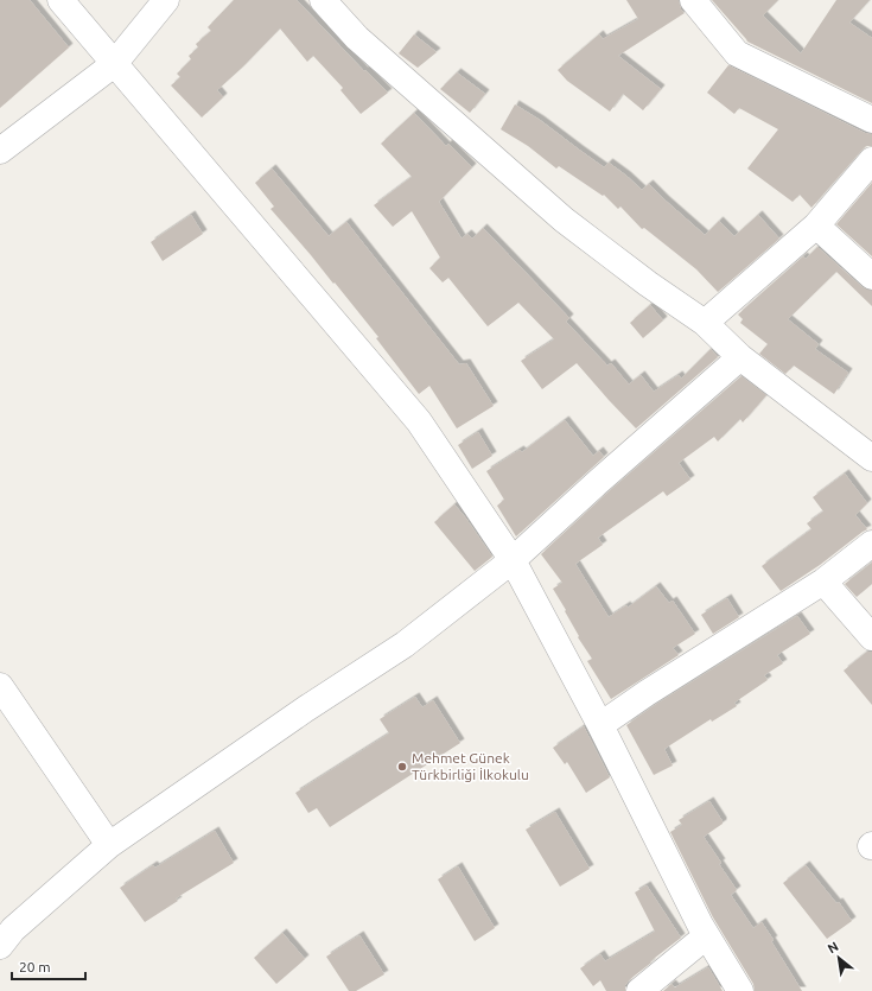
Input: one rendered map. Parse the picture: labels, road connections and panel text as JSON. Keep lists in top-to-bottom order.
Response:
{
  "places": ["Mehmet Günek Türkbirliği İlkokulu"],
  "scale_bar": "20 m",
  "north": "top left"
}
